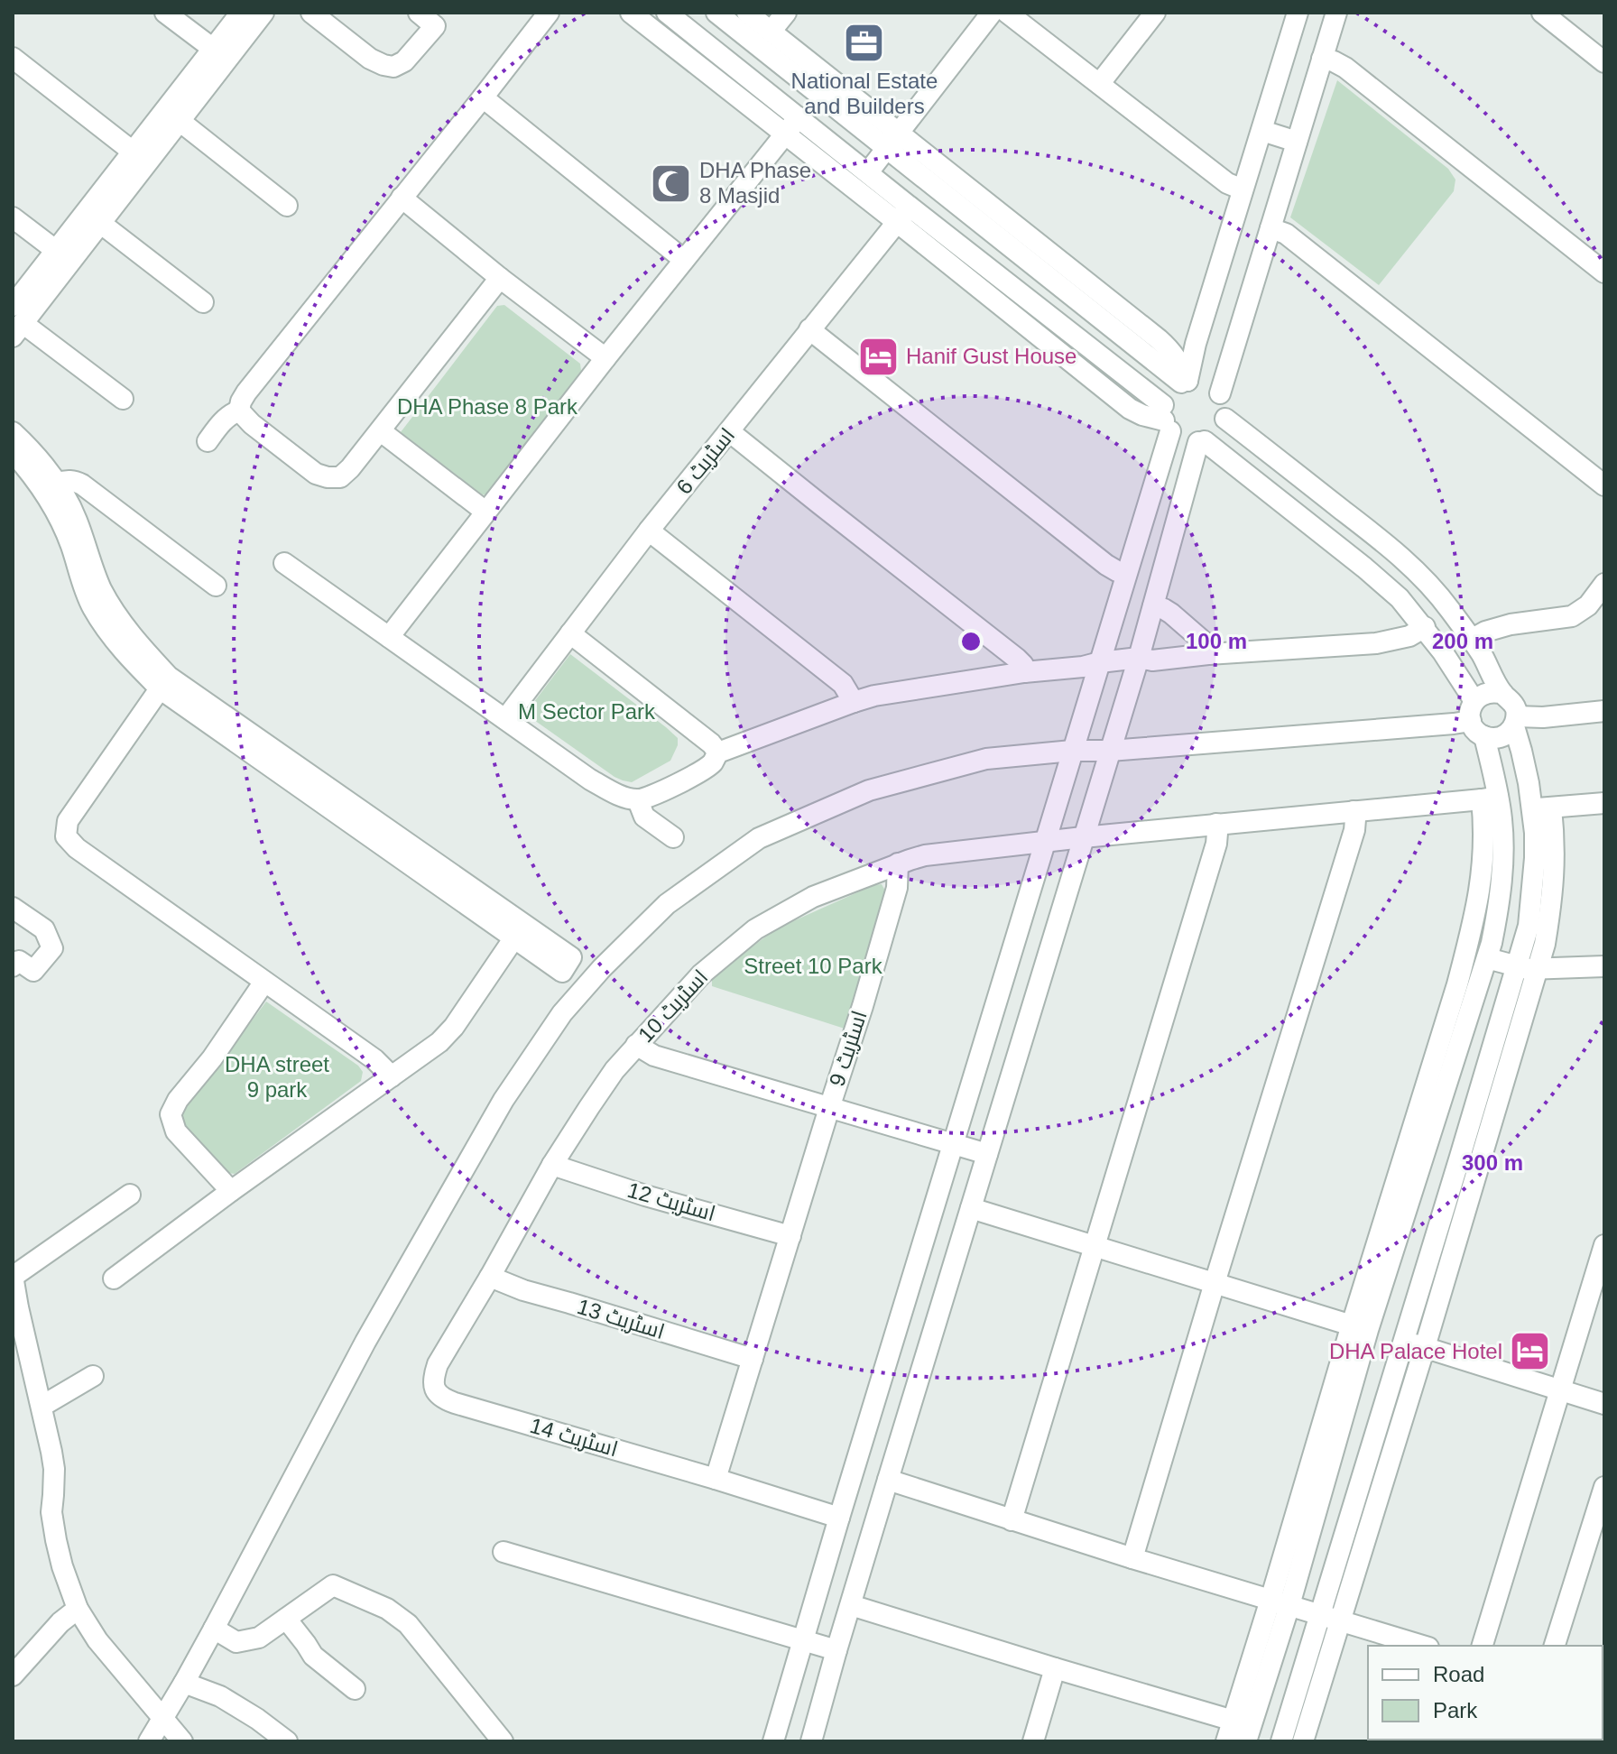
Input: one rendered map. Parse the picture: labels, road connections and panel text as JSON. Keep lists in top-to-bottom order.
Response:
{
  "streets": {
    "street": [
      "اسٹریٹ 6",
      "اسٹریٹ 10",
      "اسٹریٹ 9",
      "اسٹریٹ 12",
      "اسٹریٹ 13",
      "اسٹریٹ 14"
    ]
  },
  "crossings": [
    ["اسٹریٹ 10", "اسٹریٹ 9"],
    ["اسٹریٹ 10", "اسٹریٹ 12"],
    ["اسٹریٹ 10", "اسٹریٹ 13"],
    ["اسٹریٹ 10", "اسٹریٹ 14"],
    ["اسٹریٹ 9", "اسٹریٹ 12"],
    ["اسٹریٹ 9", "اسٹریٹ 13"],
    ["اسٹریٹ 9", "اسٹریٹ 14"]
  ],
  "parks": [
    "DHA Phase 8 Park",
    "M Sector Park",
    "Street 10 Park",
    "DHA street 9 park"
  ],
  "places": {
    "office": ["National Estate and Builders"],
    "mosque": ["DHA Phase 8 Masjid"],
    "hotel": ["Hanif Gust House", "DHA Palace Hotel"]
  },
  "legend": ["Road", "Park"],
  "rings": ["100 m", "200 m", "300 m"]
}
